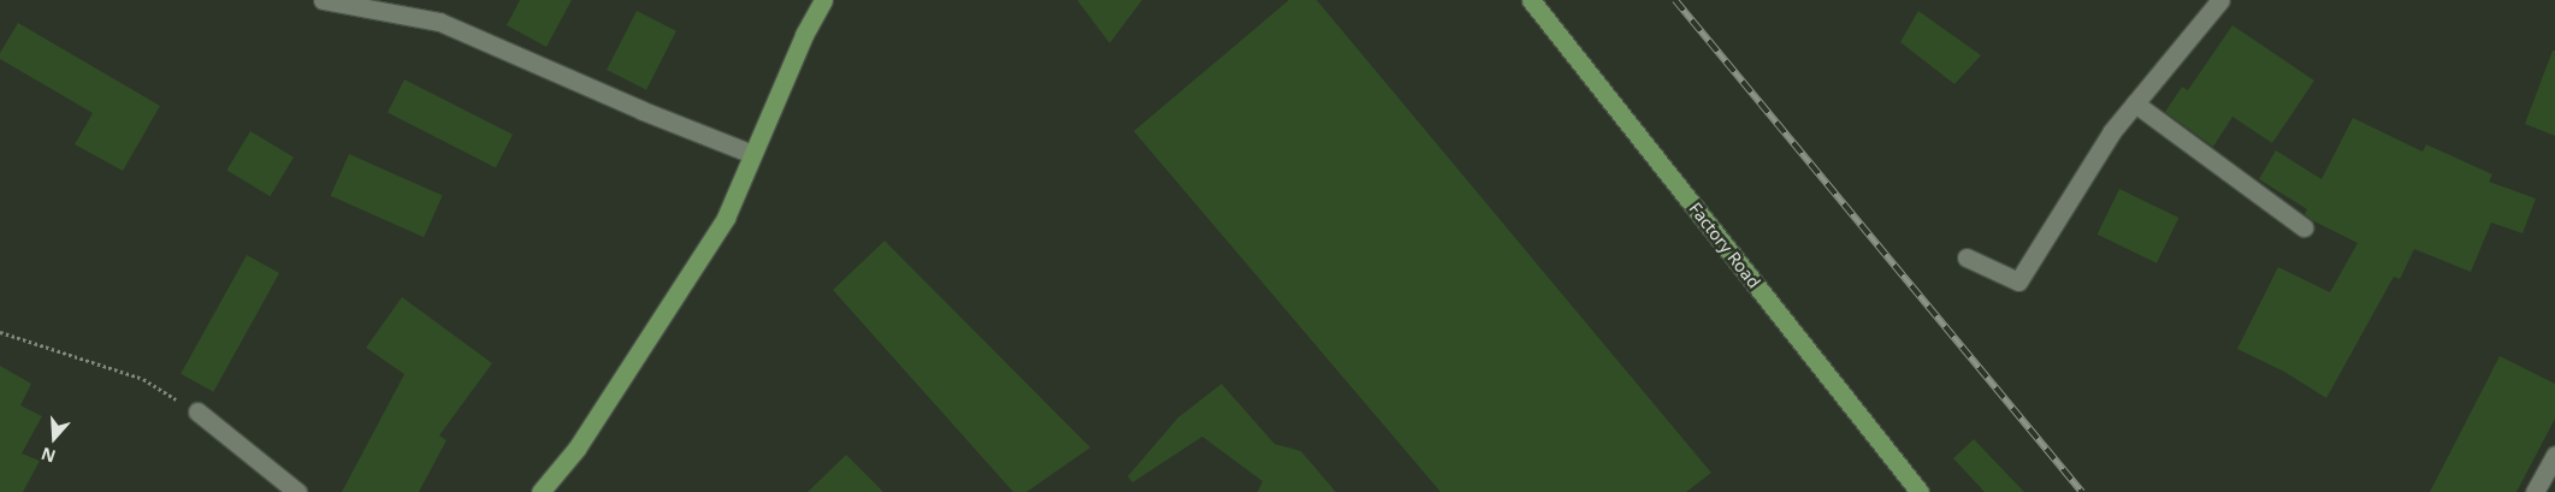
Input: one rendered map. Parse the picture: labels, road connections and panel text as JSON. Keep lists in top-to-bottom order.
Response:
{
  "streets": {
    "main road": ["Factory Road"]
  },
  "north": "bottom"
}
